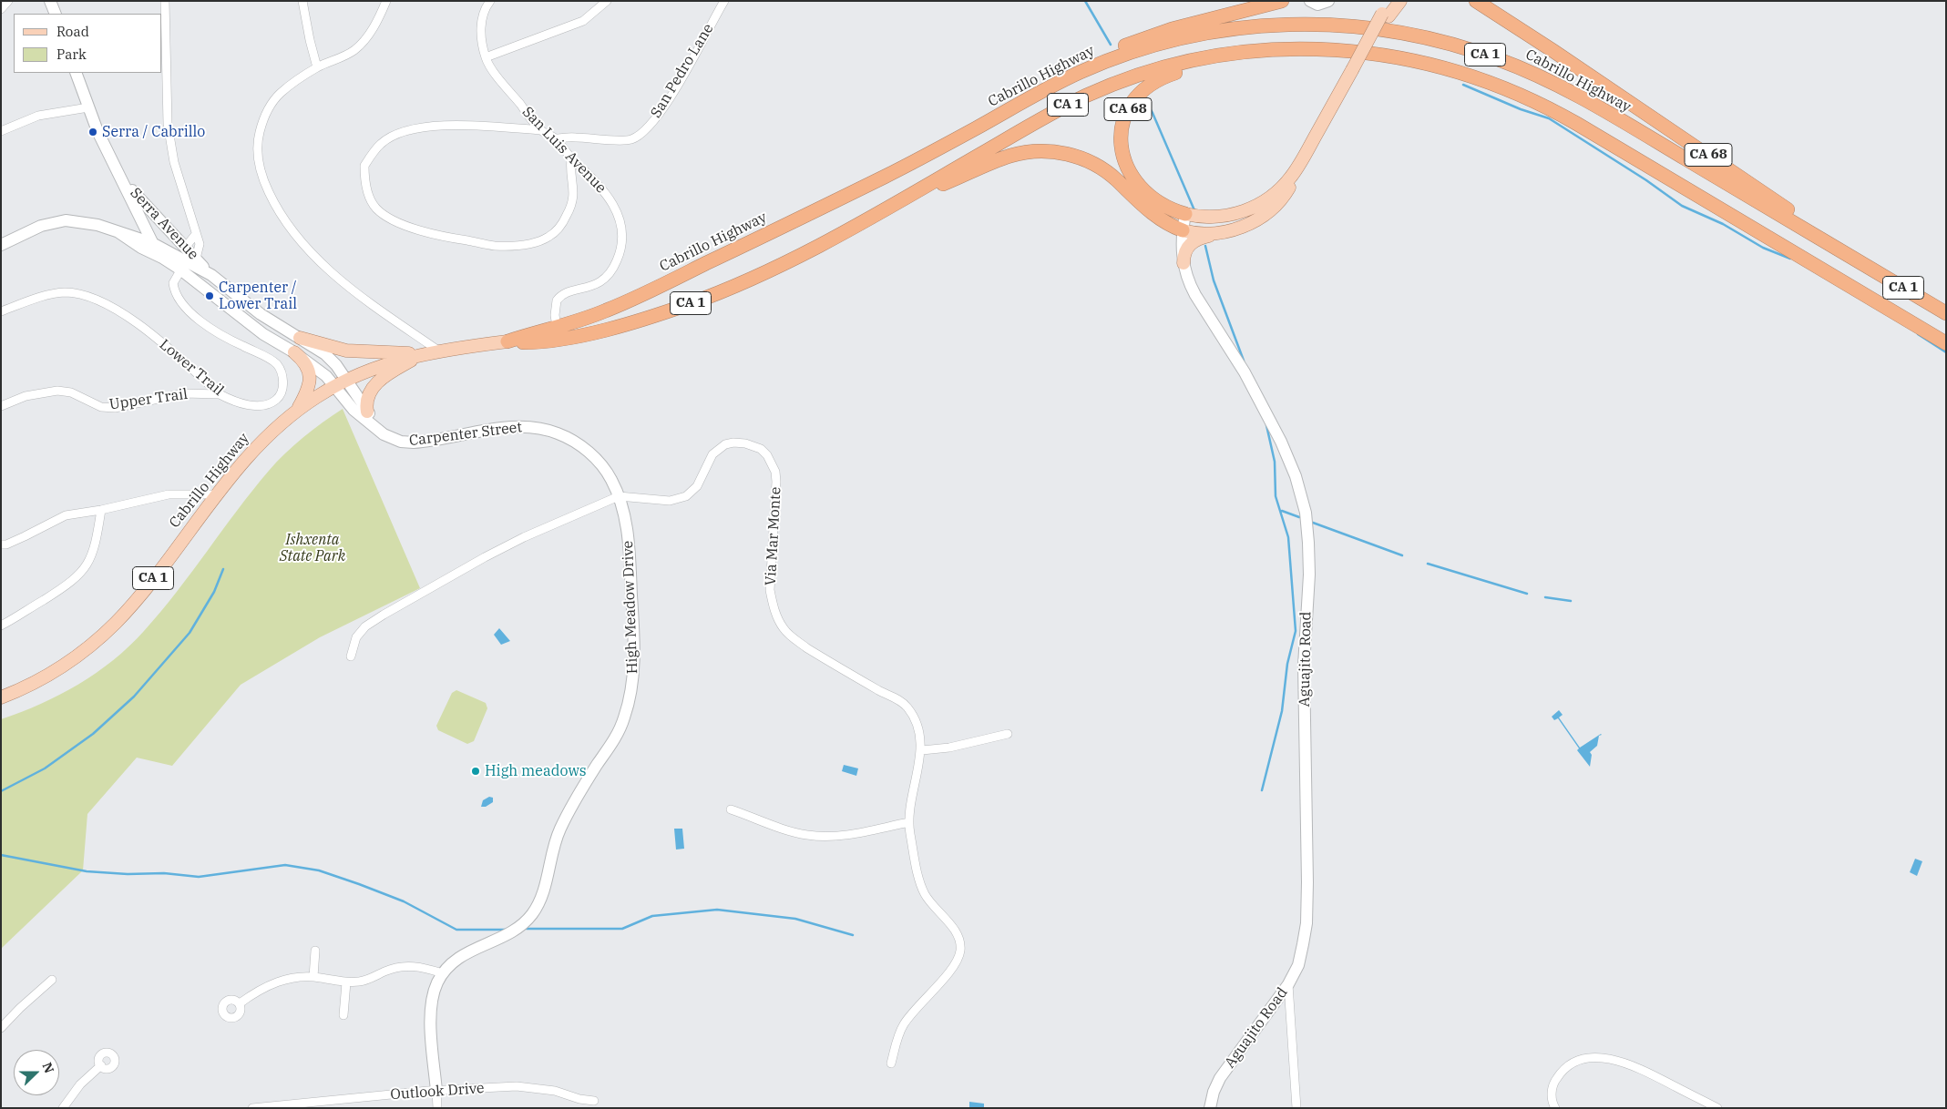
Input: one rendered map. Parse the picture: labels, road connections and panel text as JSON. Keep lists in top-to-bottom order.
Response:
{
  "streets": {
    "highway": ["CA 1", "Cabrillo Highway", "CA 68"],
    "street": [
      "San Pedro Lane",
      "San Luis Avenue",
      "Serra Avenue",
      "Lower Trail",
      "Upper Trail",
      "Carpenter Street",
      "Via Mar Monte",
      "High Meadow Drive",
      "Aguajito Road",
      "Outlook Drive"
    ]
  },
  "crossings": [
    ["San Pedro Lane", "San Luis Avenue"],
    ["Cabrillo Highway", "CA 68"],
    ["Cabrillo Highway", "San Luis Avenue"],
    ["Cabrillo Highway", "Carpenter Street"],
    ["CA 68", "Aguajito Road"],
    ["Serra Avenue", "Lower Trail"],
    ["Serra Avenue", "Carpenter Street"],
    ["Lower Trail", "Upper Trail"],
    ["Lower Trail", "Carpenter Street"],
    ["Carpenter Street", "Via Mar Monte"],
    ["Carpenter Street", "High Meadow Drive"],
    ["Via Mar Monte", "High Meadow Drive"],
    ["High Meadow Drive", "Outlook Drive"]
  ],
  "parks": ["Ishxenta State Park"],
  "places": ["Serra / Cabrillo", "Carpenter / Lower Trail", "High meadows"],
  "legend": ["Road", "Park"],
  "north": "right"
}
